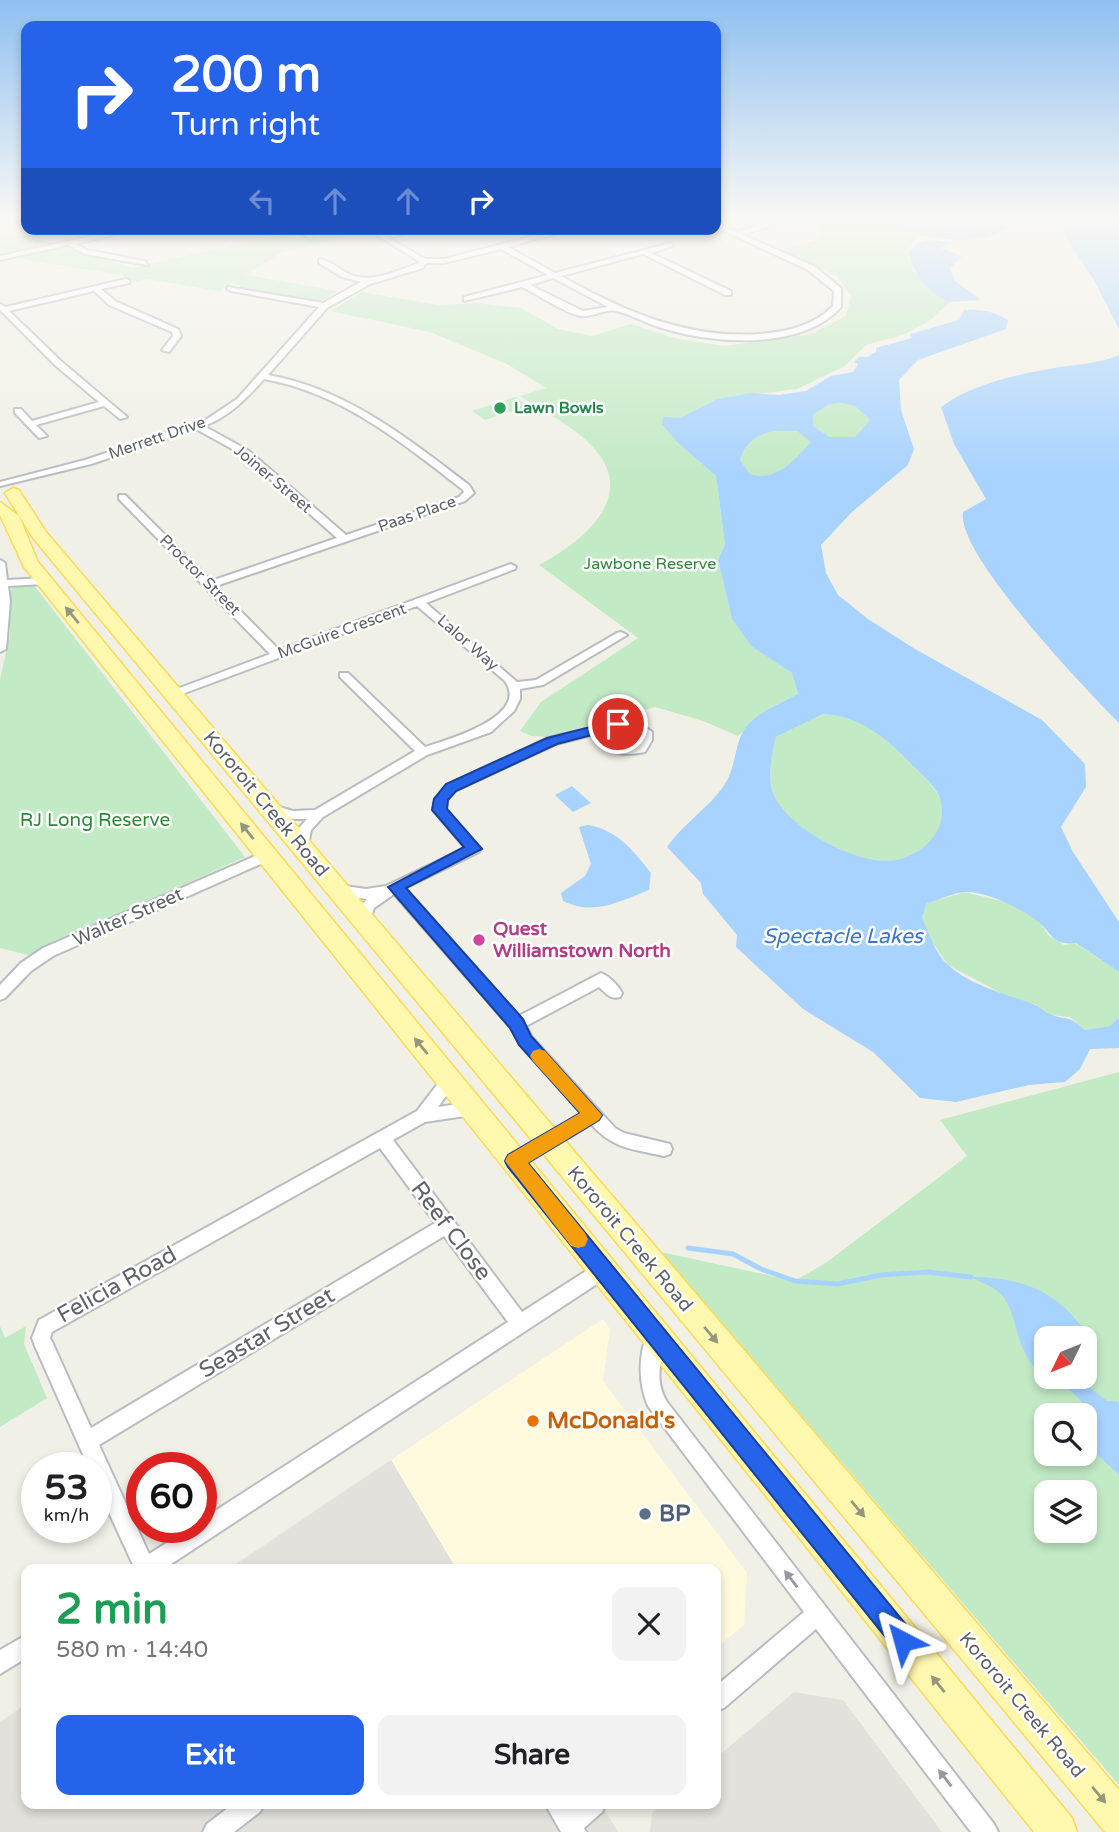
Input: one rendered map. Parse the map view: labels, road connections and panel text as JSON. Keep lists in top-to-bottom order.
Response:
{
  "streets": {
    "main road": ["Kororoit Creek Road"],
    "street": [
      "Merrett Drive",
      "Joiner Street",
      "Paas Place",
      "Proctor Street",
      "McGuire Crescent",
      "Lalor Way",
      "Walter Street",
      "Reef Close",
      "Felicia Road",
      "Seastar Street"
    ]
  },
  "crossings": [
    ["Merrett Drive", "Joiner Street"],
    ["Merrett Drive", "Paas Place"],
    ["Merrett Drive", "Kororoit Creek Road"],
    ["Joiner Street", "Paas Place"],
    ["Paas Place", "Proctor Street"],
    ["Proctor Street", "McGuire Crescent"],
    ["McGuire Crescent", "Lalor Way"],
    ["McGuire Crescent", "Kororoit Creek Road"],
    ["Kororoit Creek Road", "Walter Street"],
    ["Kororoit Creek Road", "Felicia Road"],
    ["Reef Close", "Felicia Road"],
    ["Reef Close", "Seastar Street"],
    ["Felicia Road", "Seastar Street"]
  ],
  "water": ["Spectacle Lakes"],
  "parks": ["Jawbone Reserve", "RJ Long Reserve"],
  "places": [
    "Lawn Bowls",
    "Quest Williamstown North",
    "McDonald's",
    "BP"
  ],
  "north": "bottom left",
  "page": {
    "turn": ["200 m", "Turn right"],
    "speed": "53 km/h",
    "limit": "60",
    "heading": ["2 min", "580 m · 14:40"],
    "buttons": ["Exit", "Share"]
  }
}
